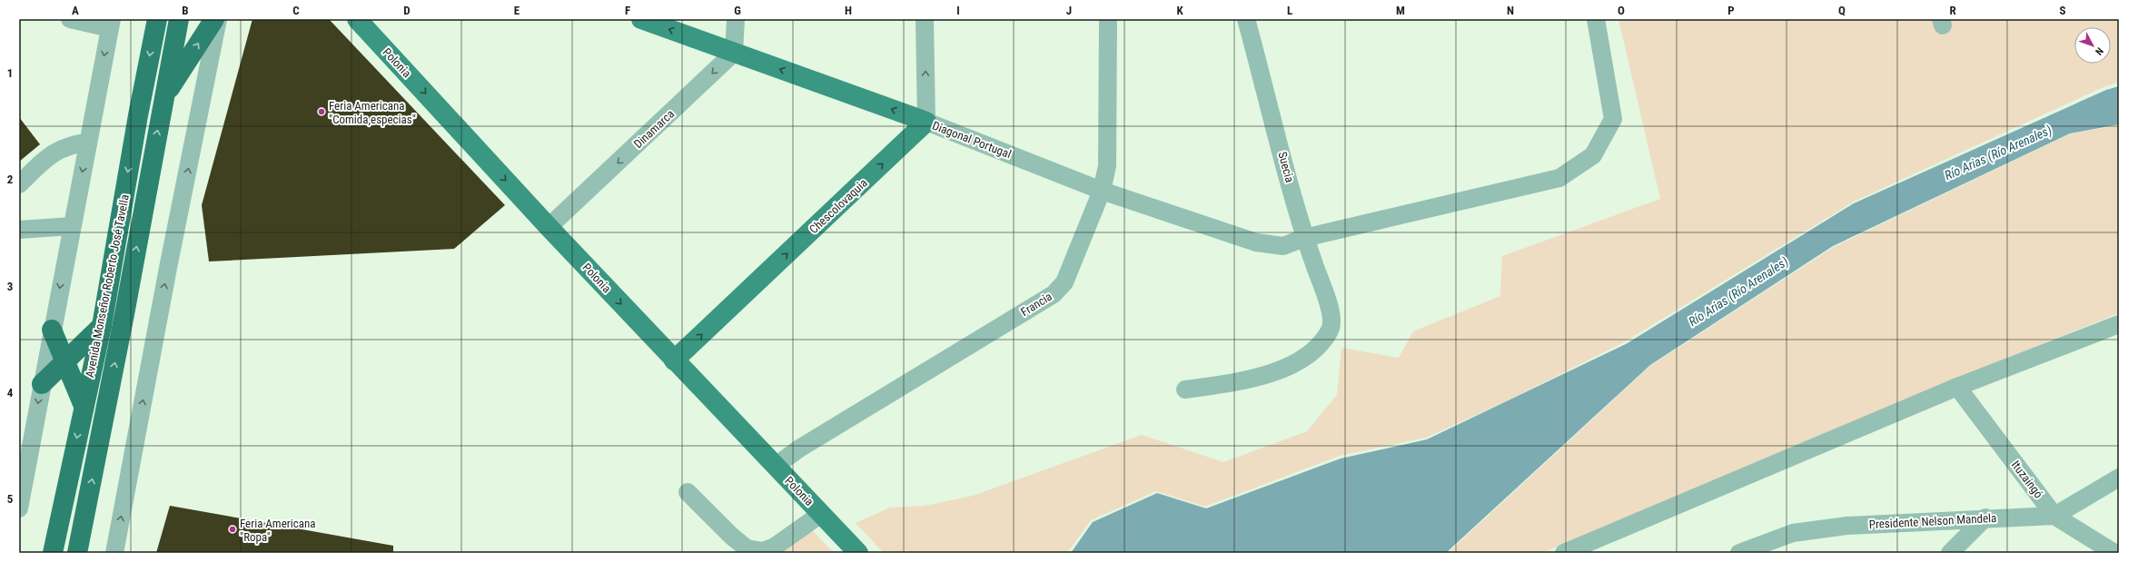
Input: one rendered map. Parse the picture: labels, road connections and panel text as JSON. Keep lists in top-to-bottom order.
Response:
{
  "streets": {
    "highway": ["Avenida Monseñor Roberto José Tavella"],
    "main road": ["Polonia", "Diagonal Portugal", "Chescolovaquia"],
    "street": [
      "Dinamarca",
      "Suecia",
      "Francia",
      "Ituzaingó",
      "Presidente Nelson Mandela"
    ]
  },
  "crossings": [
    ["Polonia", "Dinamarca"],
    ["Polonia", "Chescolovaquia"],
    ["Polonia", "Francia"],
    ["Dinamarca", "Diagonal Portugal"],
    ["Diagonal Portugal", "Suecia"],
    ["Diagonal Portugal", "Chescolovaquia"],
    ["Diagonal Portugal", "Francia"],
    ["Ituzaingó", "Presidente Nelson Mandela"]
  ],
  "one_way": ["Polonia", "Dinamarca", "Chescolovaquia"],
  "water": ["Río Arias (Río Arenales)"],
  "places": ["Feria Americana \"Comida,especias\"", "Feria Americana \"Ropa\""],
  "north": "bottom right",
  "grid": {
    "columns": [
      "A",
      "B",
      "C",
      "D",
      "E",
      "F",
      "G",
      "H",
      "I",
      "J",
      "K",
      "L",
      "M",
      "N",
      "O",
      "P",
      "Q",
      "R",
      "S"
    ],
    "rows": [
      "1",
      "2",
      "3",
      "4",
      "5"
    ]
  }
}
